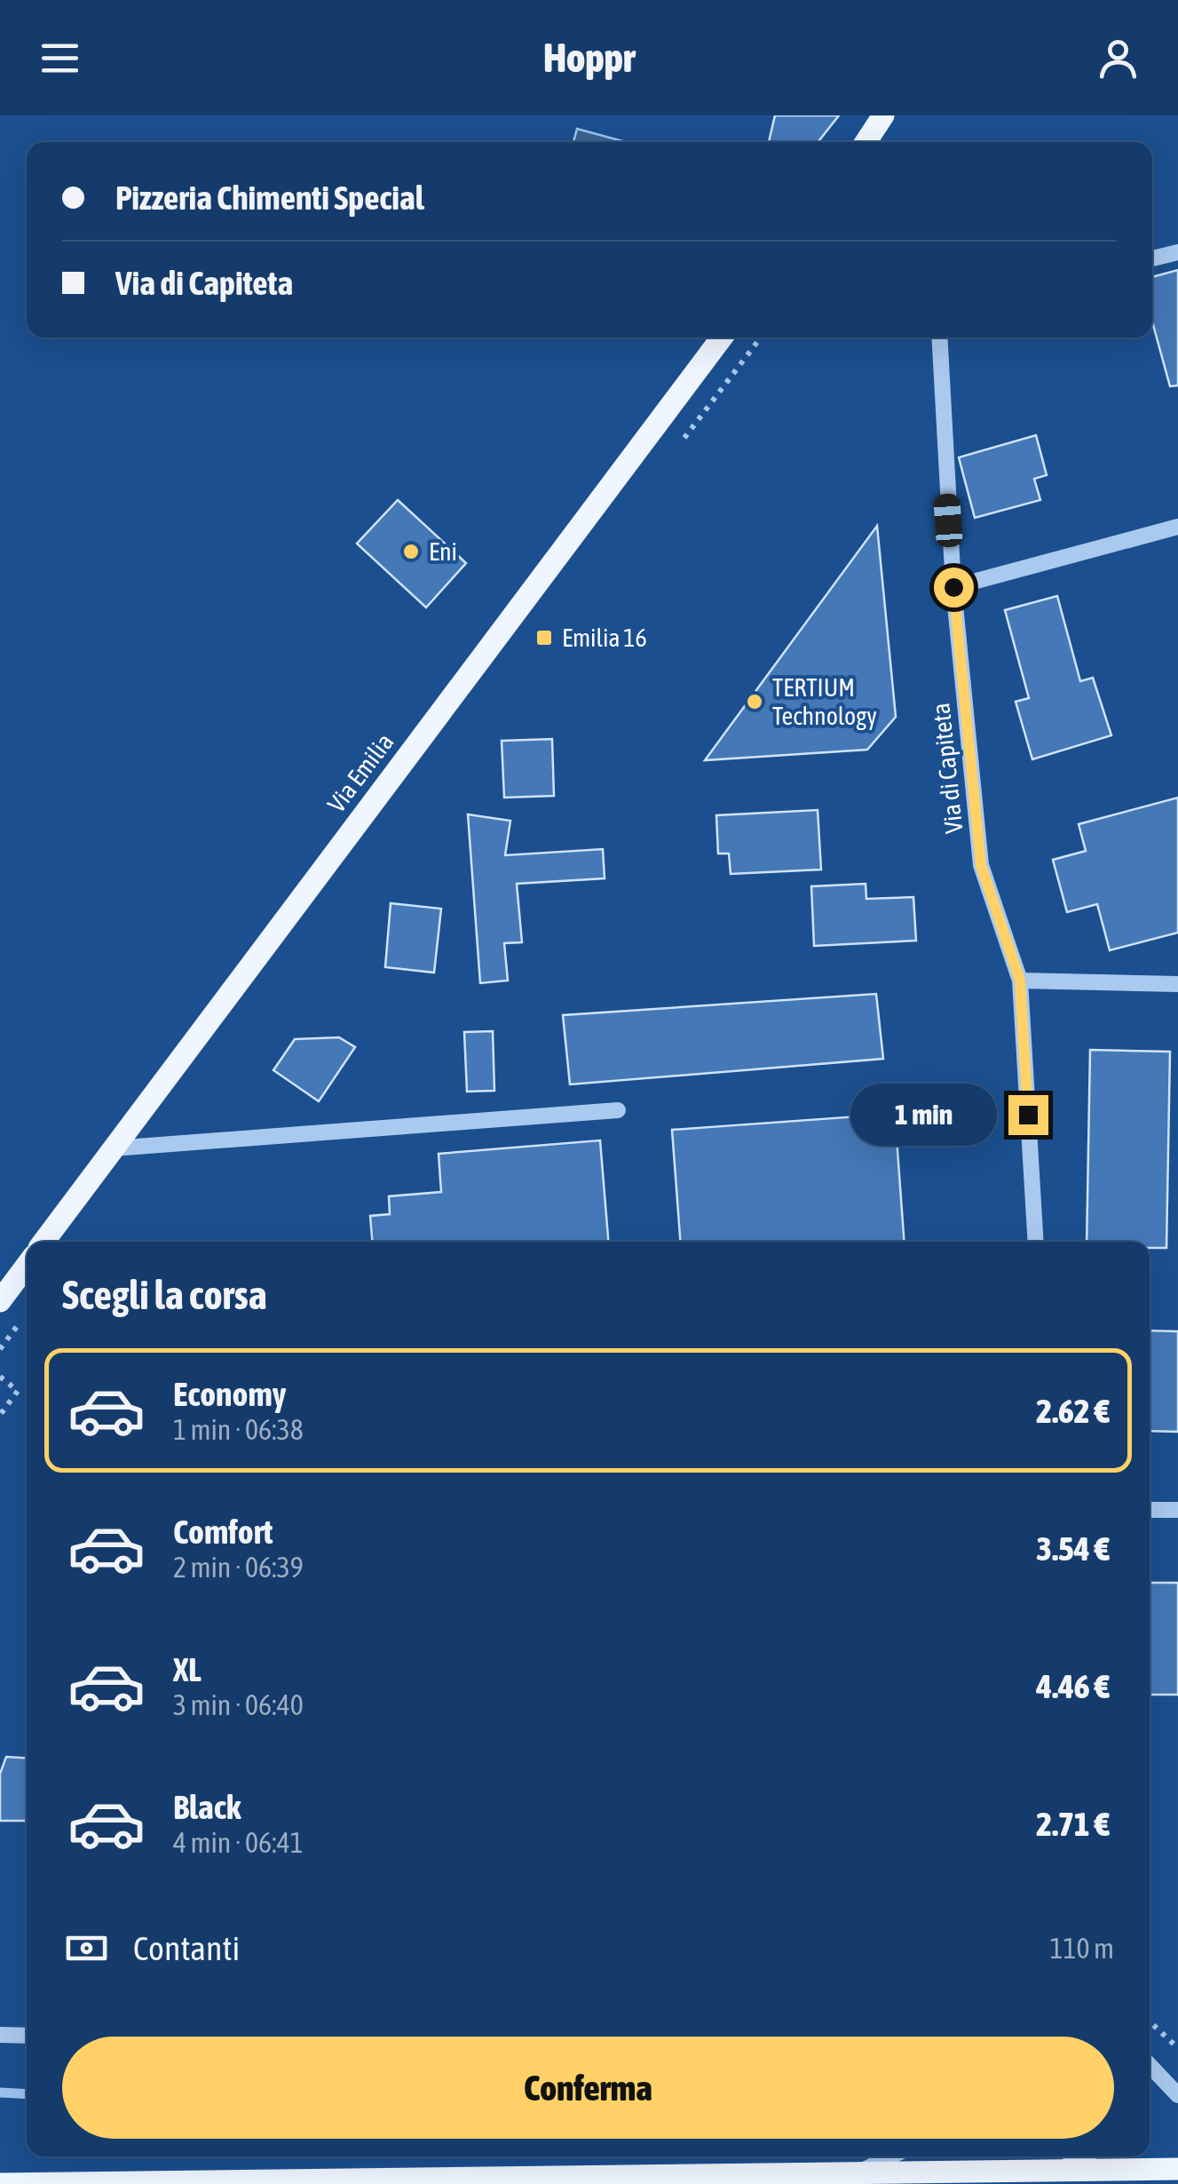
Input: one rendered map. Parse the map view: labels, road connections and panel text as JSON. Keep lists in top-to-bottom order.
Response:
{
  "streets": {
    "main road": ["Via Emilia"],
    "street": ["Via di Capiteta"]
  },
  "places": {
    "other": ["Eni", "TERTIUM Technology"],
    "transit": ["Emilia 16"]
  },
  "page": {
    "header": "Hoppr",
    "banner": ["Pizzeria Chimenti Special", "Via di Capiteta"],
    "bubble": "1 min",
    "heading": "Scegli la corsa",
    "list": [
      {
        "name": "Economy",
        "note": "1 min · 06:38",
        "value": "2.62 €"
      },
      {
        "name": "Comfort",
        "note": "2 min · 06:39",
        "value": "3.54 €"
      },
      {
        "name": "XL",
        "note": "3 min · 06:40",
        "value": "4.46 €"
      },
      {
        "name": "Black",
        "note": "4 min · 06:41",
        "value": "2.71 €"
      }
    ],
    "pay": ["Contanti", "110 m"],
    "buttons": "Conferma"
  }
}
